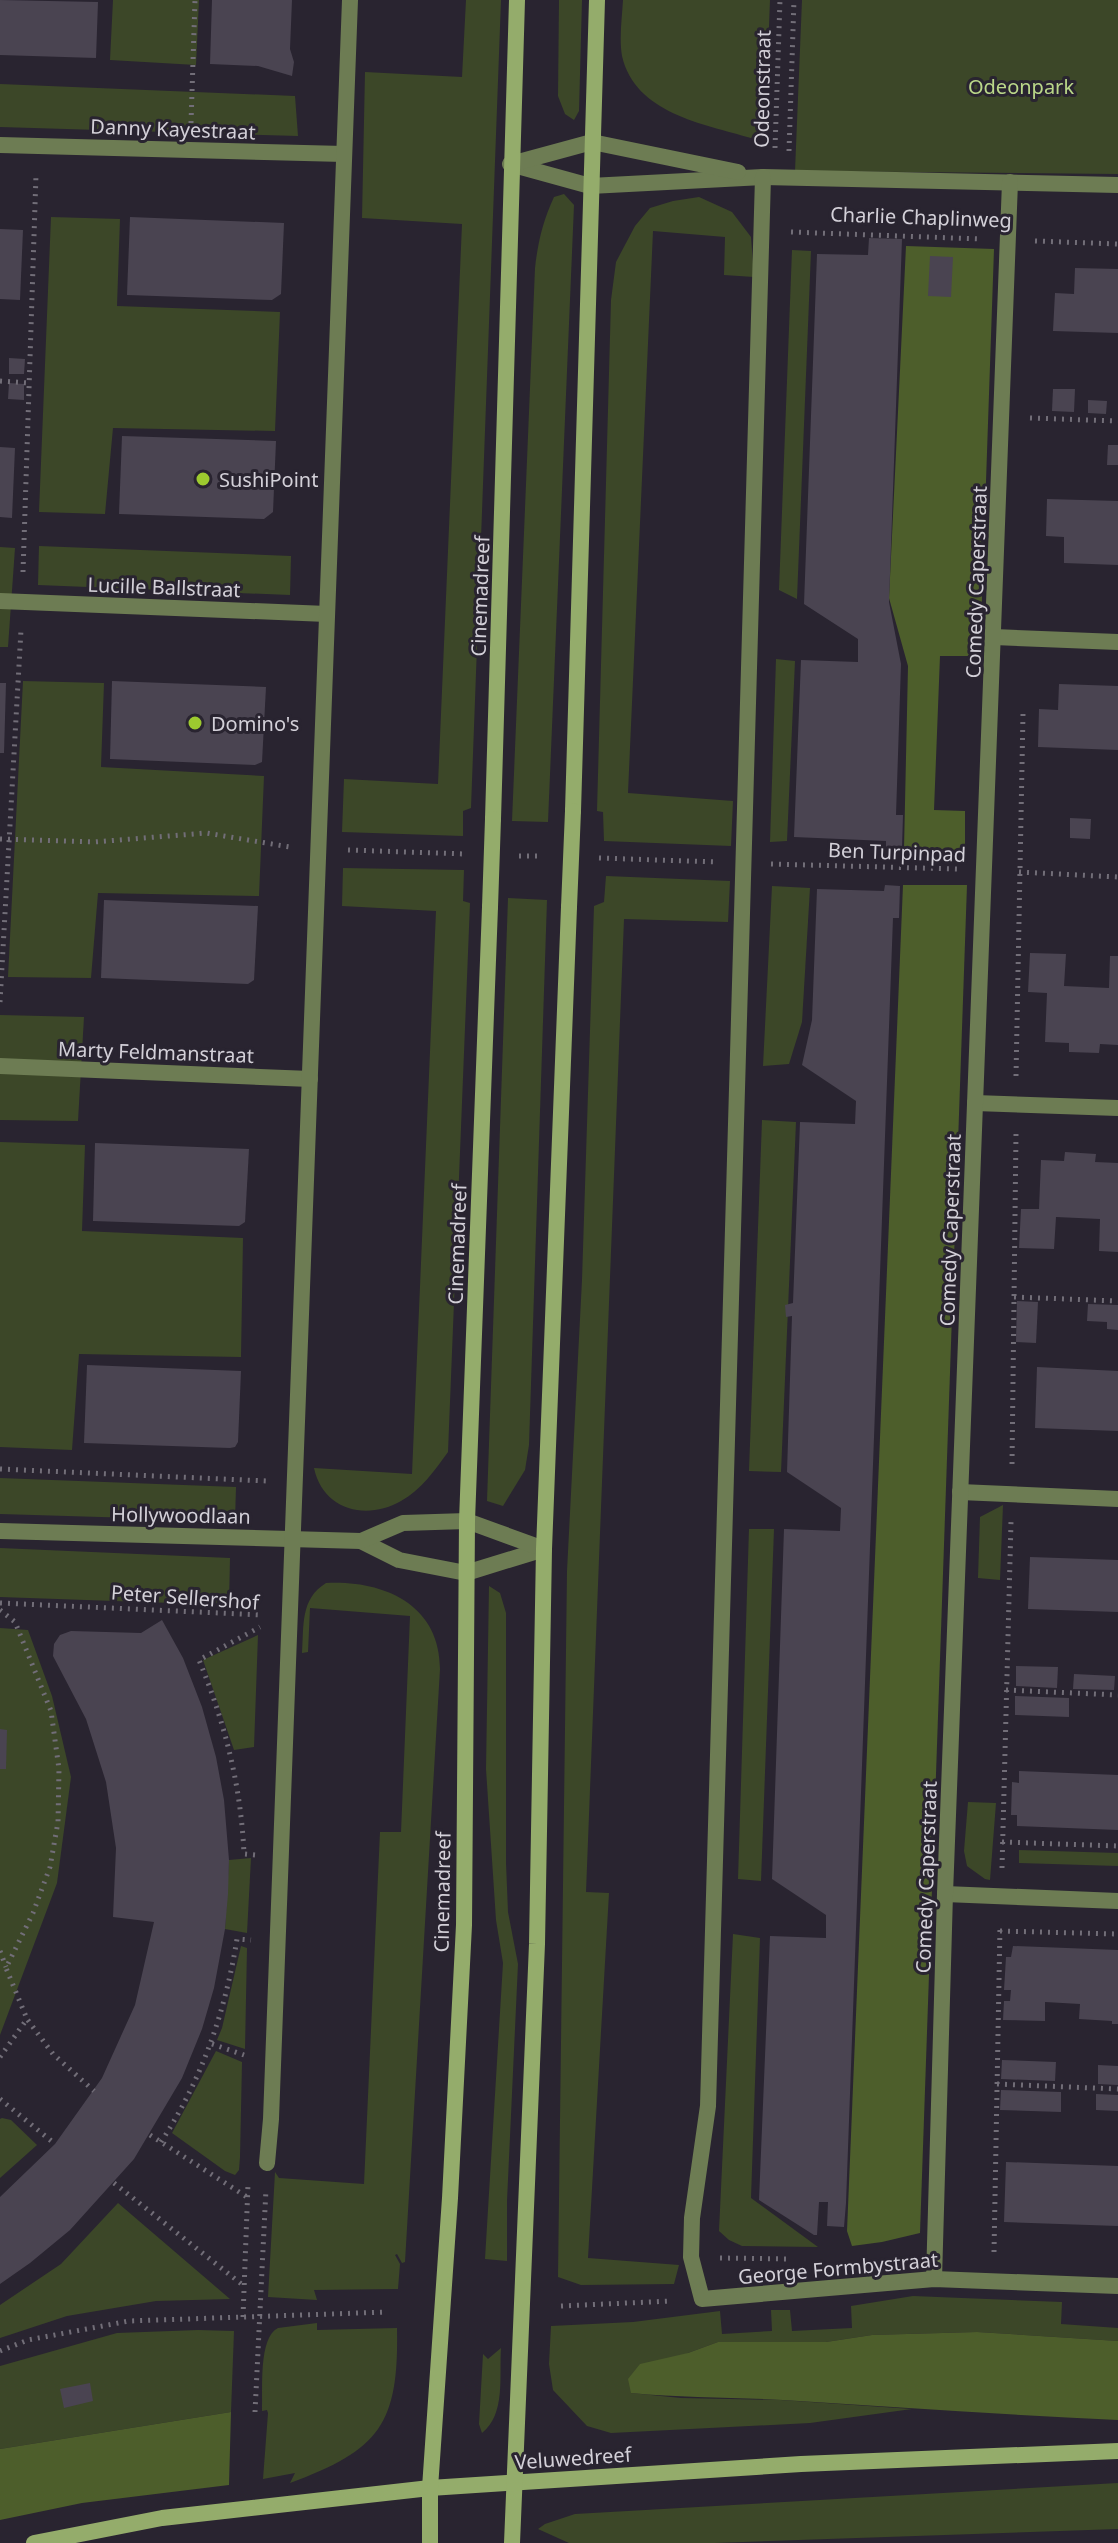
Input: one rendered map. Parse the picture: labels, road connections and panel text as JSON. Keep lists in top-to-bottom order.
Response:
{
  "streets": {
    "main road": ["Cinemadreef", "Veluwedreef"],
    "street": [
      "Danny Kayestraat",
      "Charlie Chaplinweg",
      "Comedy Caperstraat",
      "Lucille Ballstraat",
      "Marty Feldmanstraat",
      "Hollywoodlaan",
      "George Formbystraat"
    ],
    "path": ["Odeonstraat", "Ben Turpinpad", "Peter Sellershof"]
  },
  "crossings": [
    ["Odeonstraat", "Charlie Chaplinweg"],
    ["Charlie Chaplinweg", "Comedy Caperstraat"],
    ["Charlie Chaplinweg", "Cinemadreef"],
    ["Comedy Caperstraat", "Ben Turpinpad"],
    ["Comedy Caperstraat", "George Formbystraat"],
    ["Cinemadreef", "Hollywoodlaan"],
    ["Cinemadreef", "Veluwedreef"]
  ],
  "parks": ["Odeonpark"],
  "places": ["SushiPoint", "Domino's"]
}
